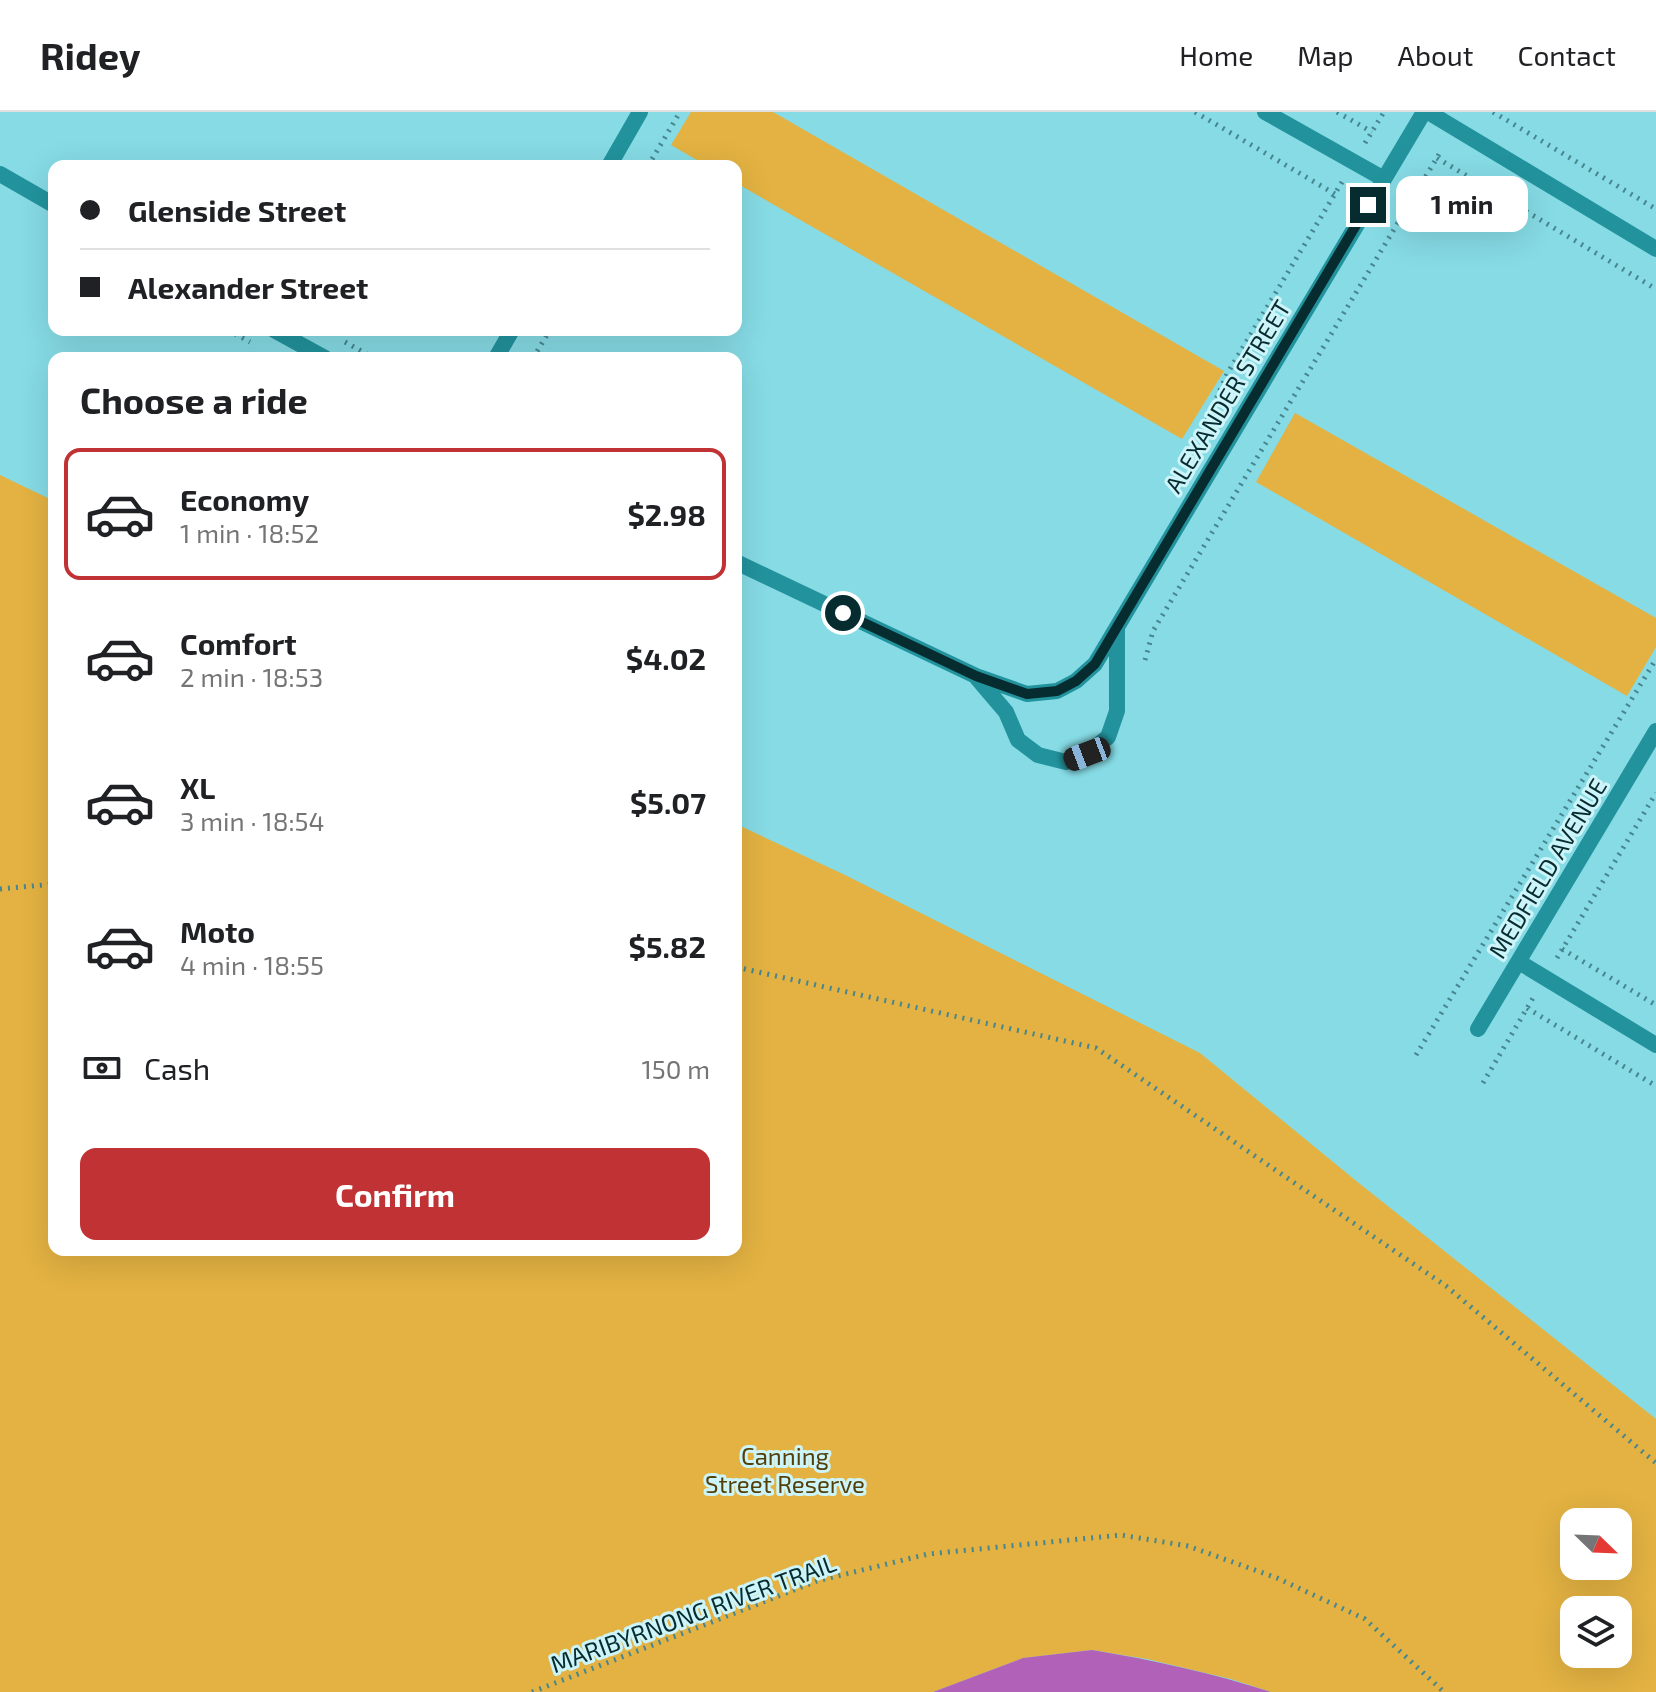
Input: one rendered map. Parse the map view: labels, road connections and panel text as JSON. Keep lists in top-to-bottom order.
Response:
{
  "streets": {
    "street": ["ALEXANDER STREET", "MEDFIELD AVENUE"],
    "path": ["MARIBYRNONG RIVER TRAIL"]
  },
  "parks": ["Canning Street Reserve"],
  "north": "bottom right",
  "page": {
    "header": "Ridey",
    "nav": [
      "Home",
      "Map",
      "About",
      "Contact"
    ],
    "banner": ["Glenside Street", "Alexander Street"],
    "bubble": "1 min",
    "heading": "Choose a ride",
    "list": [
      {
        "name": "Economy",
        "note": "1 min · 18:52",
        "value": "$2.98"
      },
      {
        "name": "Comfort",
        "note": "2 min · 18:53",
        "value": "$4.02"
      },
      {
        "name": "XL",
        "note": "3 min · 18:54",
        "value": "$5.07"
      },
      {
        "name": "Moto",
        "note": "4 min · 18:55",
        "value": "$5.82"
      }
    ],
    "pay": ["Cash", "150 m"],
    "buttons": "Confirm"
  }
}
